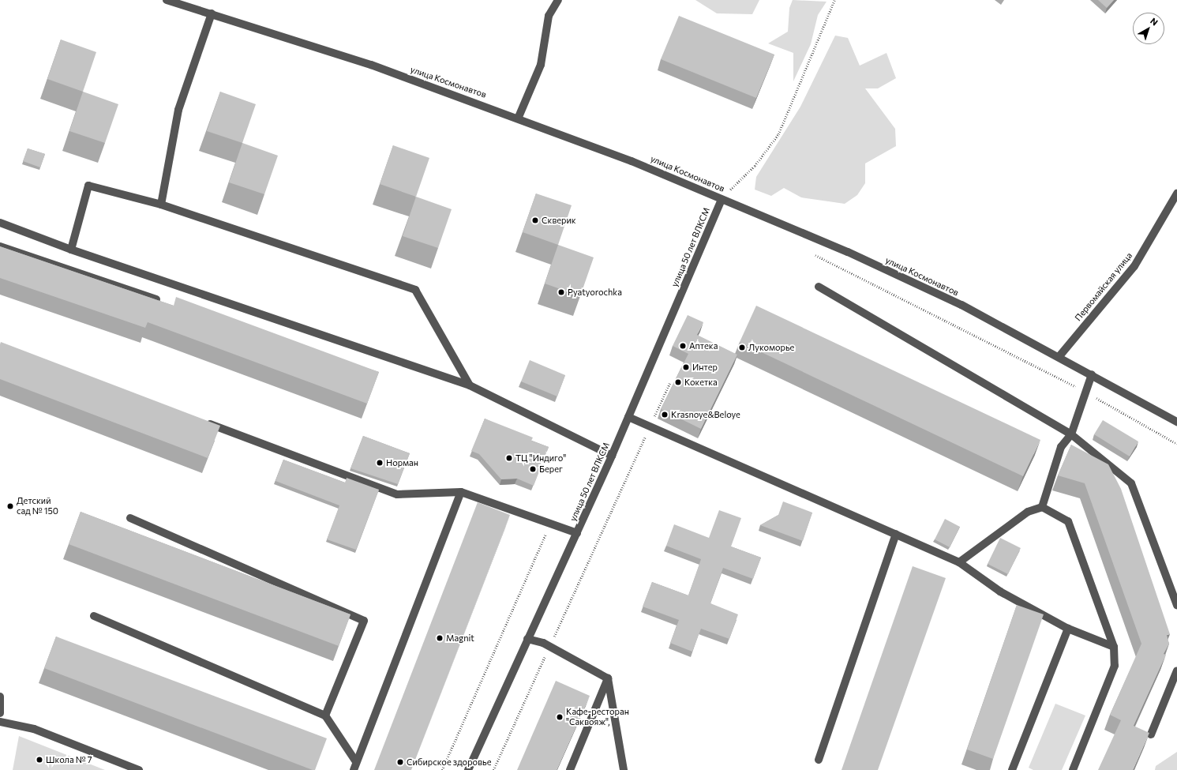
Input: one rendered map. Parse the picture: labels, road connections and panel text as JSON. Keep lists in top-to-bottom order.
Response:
{
  "streets": {
    "street": ["улица Космонавтов", "улица 50 лет ВЛКСМ", "Первомайская улица"]
  },
  "crossings": [
    ["улица Космонавтов", "улица 50 лет ВЛКСМ"],
    ["улица Космонавтов", "Первомайская улица"]
  ],
  "places": [
    "Скверик",
    "Pyatyorochka",
    "Аптека",
    "Лукоморье",
    "Интер",
    "Кокетка",
    "Krasnoye&Beloye",
    "ТЦ \"Индиго\"",
    "Норман",
    "Берег",
    "Детский сад № 150",
    "Magnit",
    "Кафе-ресторан \"Саквояж\",",
    "Школа № 7",
    "Сибирское здоровье"
  ],
  "north": "top right"
}
